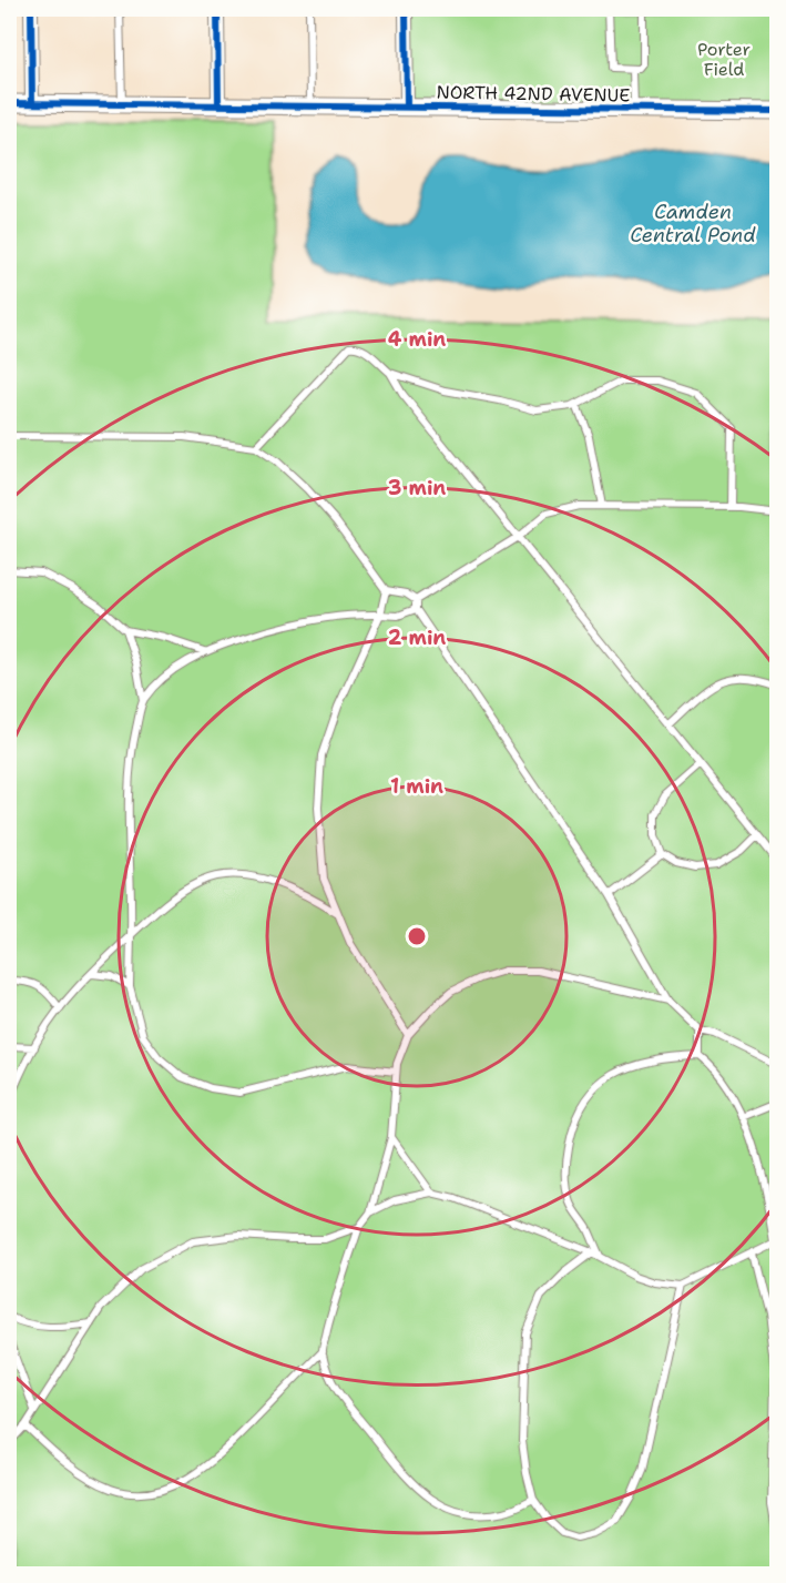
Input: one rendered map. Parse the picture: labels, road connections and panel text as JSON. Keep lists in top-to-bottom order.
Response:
{
  "streets": {
    "street": ["NORTH 42ND AVENUE"]
  },
  "water": ["Camden Central Pond"],
  "parks": ["Porter Field"],
  "rings": [
    "4 min",
    "3 min",
    "2 min",
    "1 min"
  ]
}
